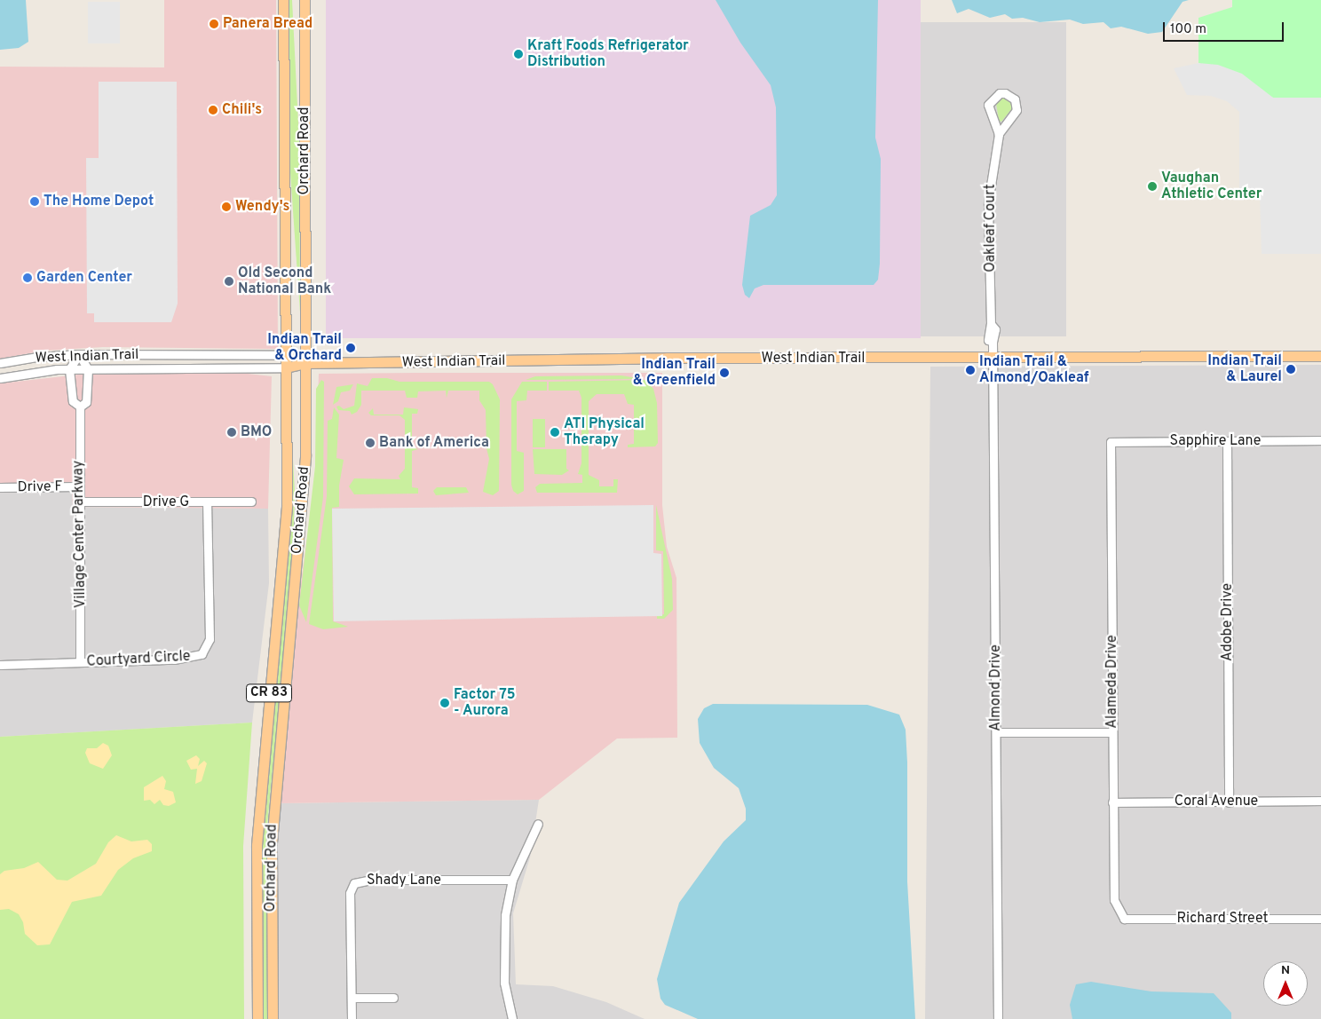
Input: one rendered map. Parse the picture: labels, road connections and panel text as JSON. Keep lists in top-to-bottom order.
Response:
{
  "streets": {
    "main road": ["Orchard Road", "West Indian Trail", "CR 83"],
    "street": [
      "Oakleaf Court",
      "Sapphire Lane",
      "Drive F",
      "Drive G",
      "Village Center Parkway",
      "Adobe Drive",
      "Courtyard Circle",
      "Alameda Drive",
      "Almond Drive",
      "Coral Avenue",
      "Shady Lane",
      "Richard Street"
    ]
  },
  "crossings": [
    ["Orchard Road", "West Indian Trail"],
    ["Oakleaf Court", "West Indian Trail"],
    ["Oakleaf Court", "Almond Drive"],
    ["West Indian Trail", "Village Center Parkway"],
    ["West Indian Trail", "Almond Drive"],
    ["Sapphire Lane", "Adobe Drive"],
    ["Sapphire Lane", "Alameda Drive"],
    ["Drive F", "Village Center Parkway"],
    ["Drive G", "Village Center Parkway"],
    ["Drive G", "Courtyard Circle"],
    ["Village Center Parkway", "Courtyard Circle"],
    ["Adobe Drive", "Coral Avenue"],
    ["Alameda Drive", "Coral Avenue"],
    ["Alameda Drive", "Richard Street"]
  ],
  "places": [
    "Panera Bread",
    "Kraft Foods Refrigerator Distribution",
    "Chili's",
    "Vaughan Athletic Center",
    "The Home Depot",
    "Wendy's",
    "Garden Center",
    "Old Second National Bank",
    "Indian Trail & Orchard",
    "Indian Trail & Laurel",
    "Indian Trail & Almond/Oakleaf",
    "Indian Trail & Greenfield",
    "BMO",
    "ATI Physical Therapy",
    "Bank of America",
    "Factor 75 - Aurora"
  ],
  "scale_bar": "100 m",
  "north": "top"
}
